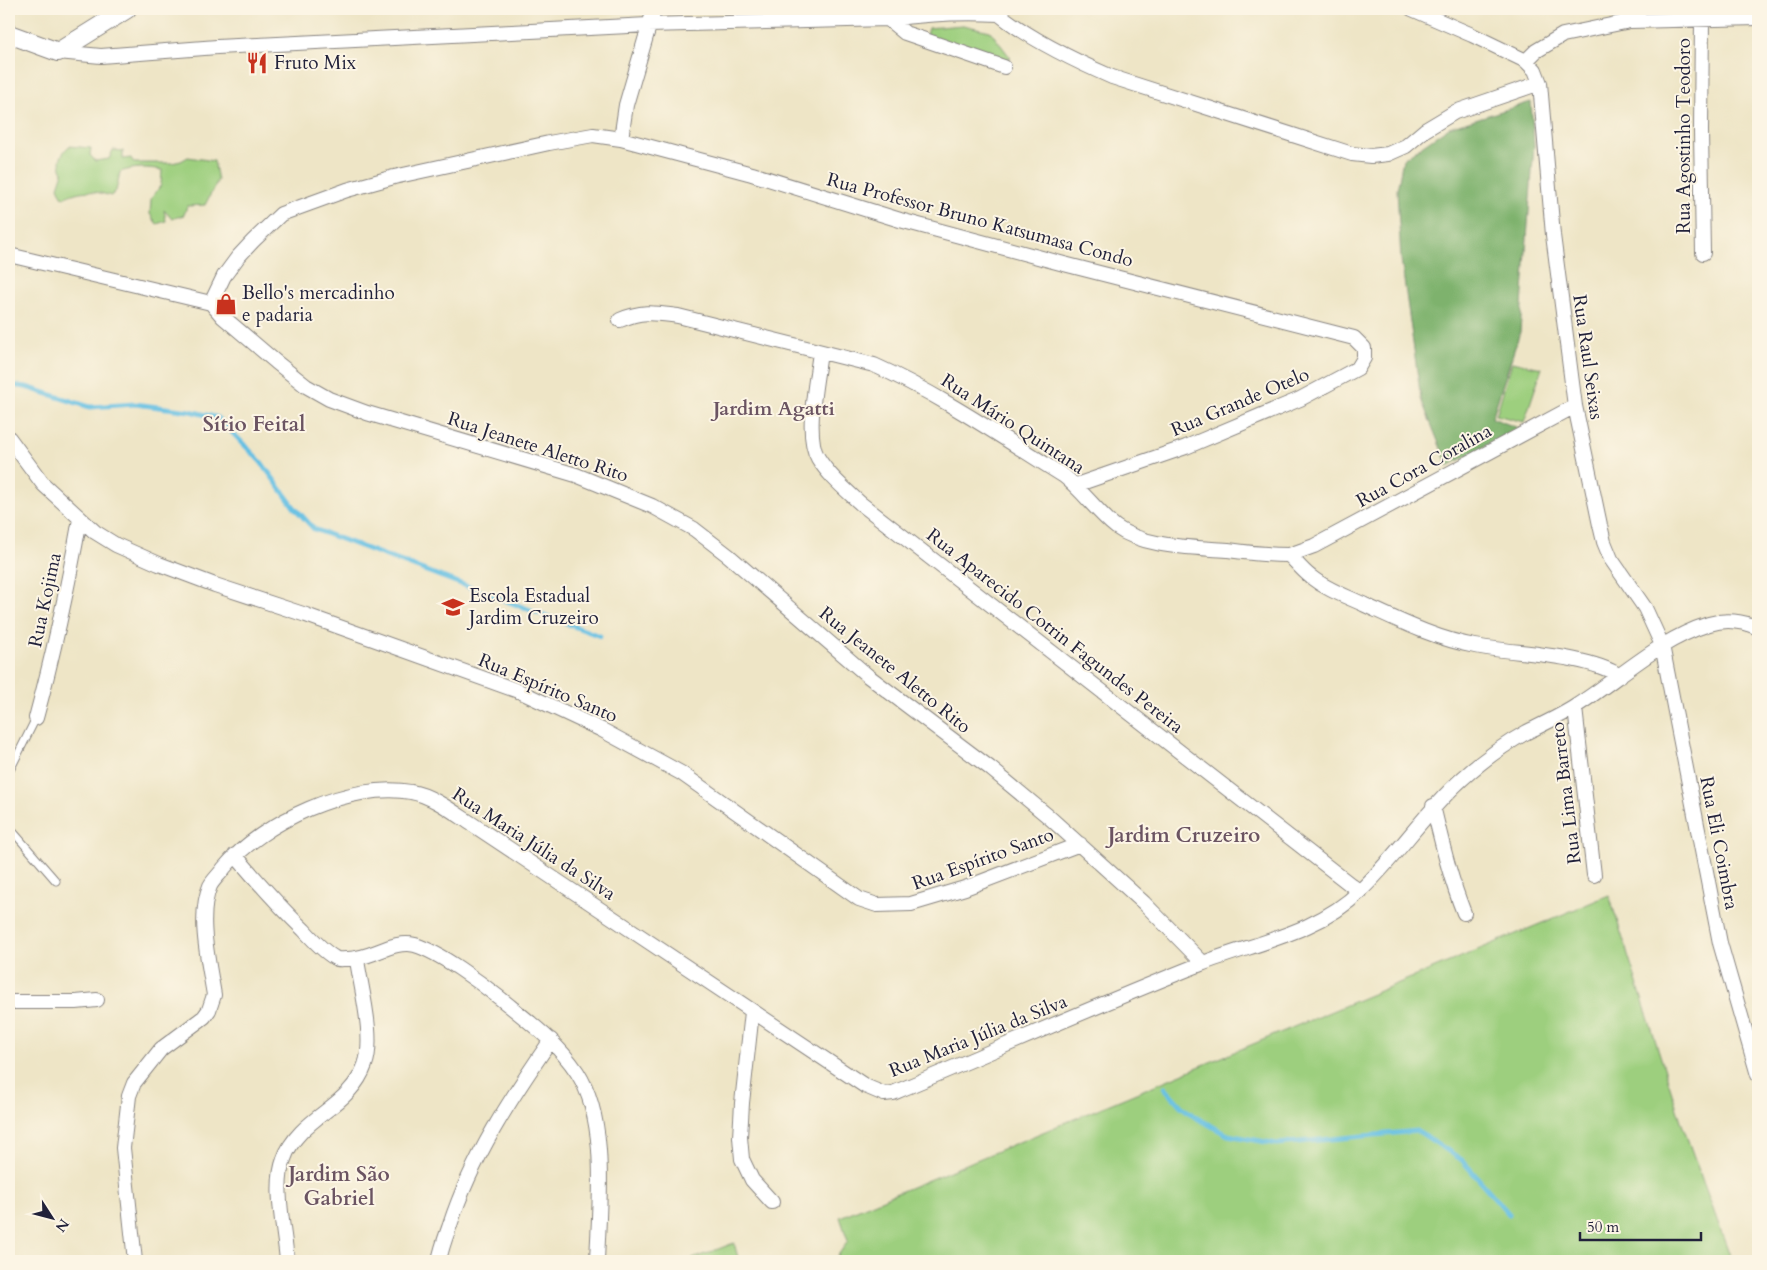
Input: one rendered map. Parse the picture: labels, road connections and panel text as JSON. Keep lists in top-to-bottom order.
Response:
{
  "streets": {
    "street": [
      "Rua Agostinho Teodoro",
      "Rua Professor Bruno Katsumasa Condo",
      "Rua Raul Seixas",
      "Rua Grande Otelo",
      "Rua Mário Quintana",
      "Rua Jeanete Aletto Rito",
      "Rua Cora Coralina",
      "Rua Kojima",
      "Rua Aparecido Cotrin Fagundes Pereira",
      "Rua Espírito Santo",
      "Rua Lima Barreto",
      "Rua Eli Coimbra",
      "Rua Maria Júlia da Silva"
    ]
  },
  "crossings": [
    ["Rua Professor Bruno Katsumasa Condo", "Rua Grande Otelo"],
    ["Rua Professor Bruno Katsumasa Condo", "Rua Jeanete Aletto Rito"],
    ["Rua Raul Seixas", "Rua Cora Coralina"],
    ["Rua Raul Seixas", "Rua Eli Coimbra"],
    ["Rua Grande Otelo", "Rua Mário Quintana"],
    ["Rua Mário Quintana", "Rua Cora Coralina"],
    ["Rua Mário Quintana", "Rua Aparecido Cotrin Fagundes Pereira"],
    ["Rua Jeanete Aletto Rito", "Rua Espírito Santo"],
    ["Rua Jeanete Aletto Rito", "Rua Maria Júlia da Silva"],
    ["Rua Kojima", "Rua Espírito Santo"]
  ],
  "districts": [
    "Jardim Agatti",
    "Sítio Feital",
    "Jardim Cruzeiro",
    "Jardim São Gabriel"
  ],
  "places": {
    "restaurant": ["Fruto Mix"],
    "shop": ["Bello's mercadinho e padaria"],
    "school or university": ["Escola Estadual Jardim Cruzeiro"]
  },
  "scale_bar": "50 m",
  "north": "bottom right"
}
